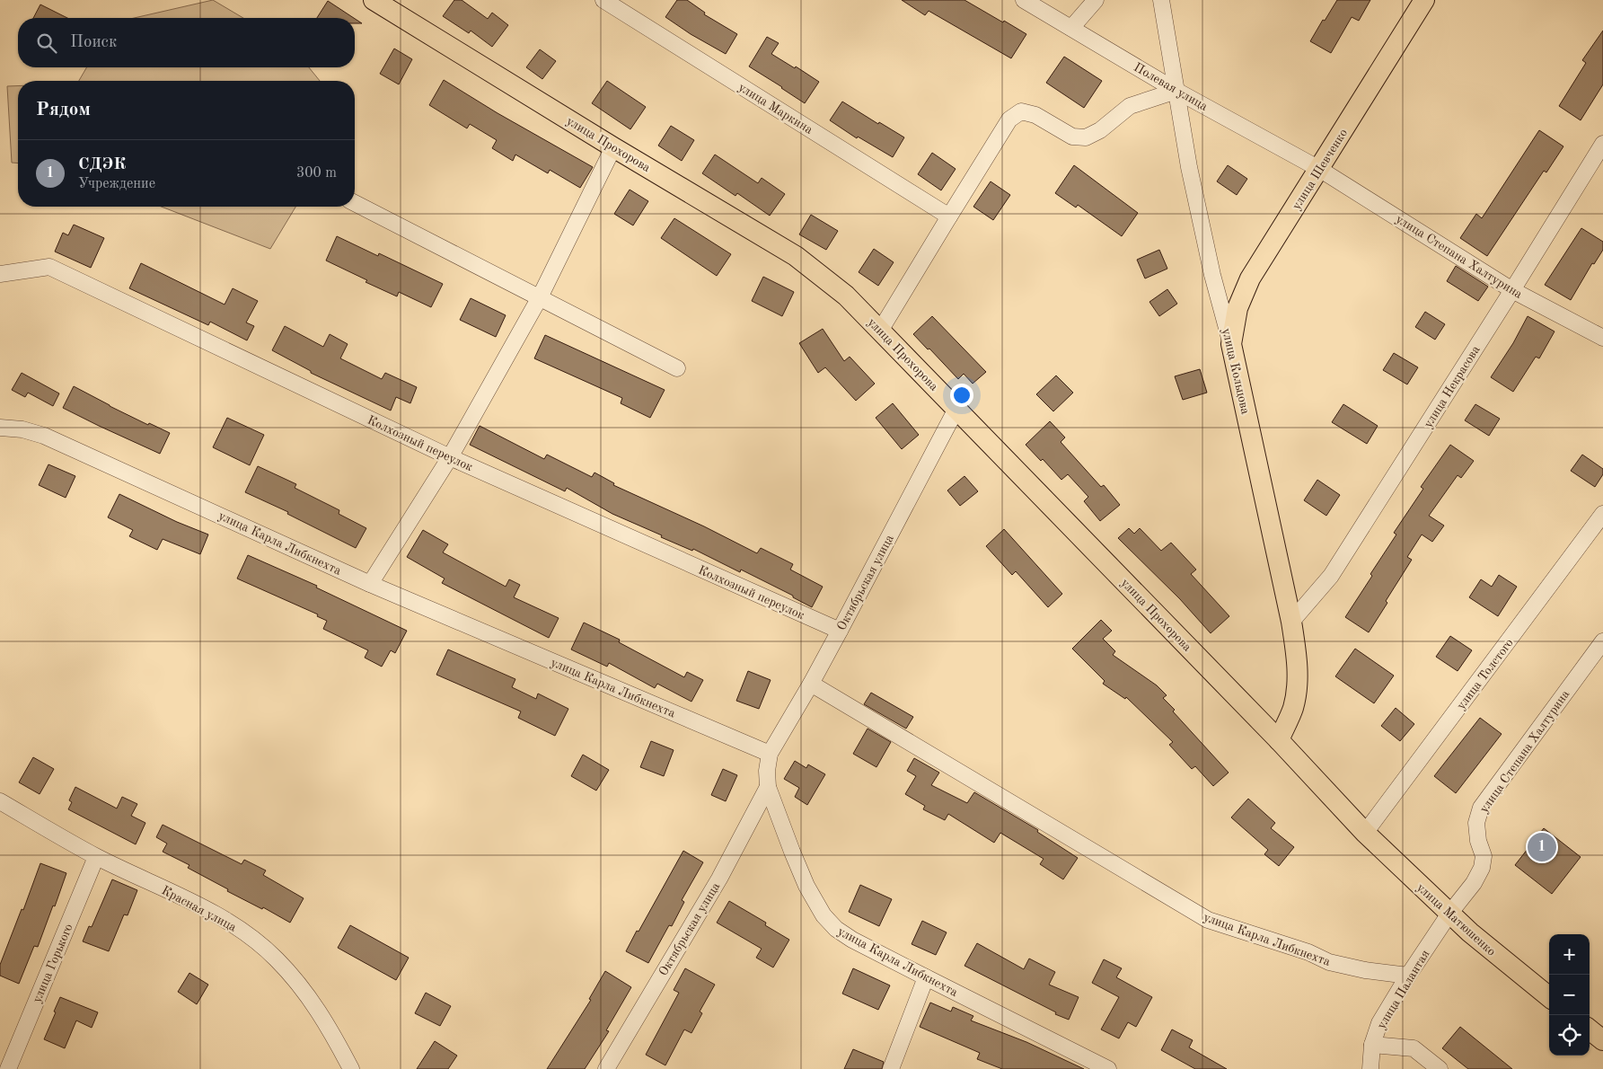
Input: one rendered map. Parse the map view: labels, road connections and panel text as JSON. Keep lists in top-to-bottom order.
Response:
{
  "streets": {
    "main road": [
      "улица Прохорова",
      "улица Шевченко",
      "улица Кольцова",
      "улица Матюшенко"
    ],
    "street": [
      "Полевая улица",
      "улица Маркина",
      "улица Степана Халтурина",
      "улица Некрасова",
      "Колхозный переулок",
      "улица Карла Либкнехта",
      "Октябрьская улица",
      "улица Толстого",
      "Красная улица",
      "улица Горького",
      "улица Палантая"
    ]
  },
  "crossings": [
    ["Полевая улица", "улица Шевченко"],
    ["Полевая улица", "улица Степана Халтурина"],
    ["Полевая улица", "улица Кольцова"],
    ["улица Прохорова", "улица Кольцова"],
    ["улица Прохорова", "Октябрьская улица"],
    ["улица Прохорова", "улица Толстого"],
    ["улица Прохорова", "улица Матюшенко"],
    ["улица Шевченко", "улица Степана Халтурина"],
    ["улица Шевченко", "улица Кольцова"],
    ["улица Степана Халтурина", "улица Некрасова"],
    ["улица Степана Халтурина", "улица Матюшенко"],
    ["улица Степана Халтурина", "улица Палантая"],
    ["улица Кольцова", "улица Некрасова"],
    ["Колхозный переулок", "Октябрьская улица"],
    ["улица Карла Либкнехта", "Октябрьская улица"],
    ["улица Карла Либкнехта", "улица Палантая"],
    ["улица Толстого", "улица Матюшенко"],
    ["Красная улица", "улица Горького"],
    ["улица Матюшенко", "улица Палантая"]
  ],
  "page": {
    "search": "Поиск",
    "heading": "Рядом",
    "list": [
      {
        "mark": "1",
        "name": "СДЭК",
        "note": "Учреждение",
        "value": "300 m"
      }
    ],
    "pins": "1",
    "map_buttons": ["+", "−"]
  }
}
